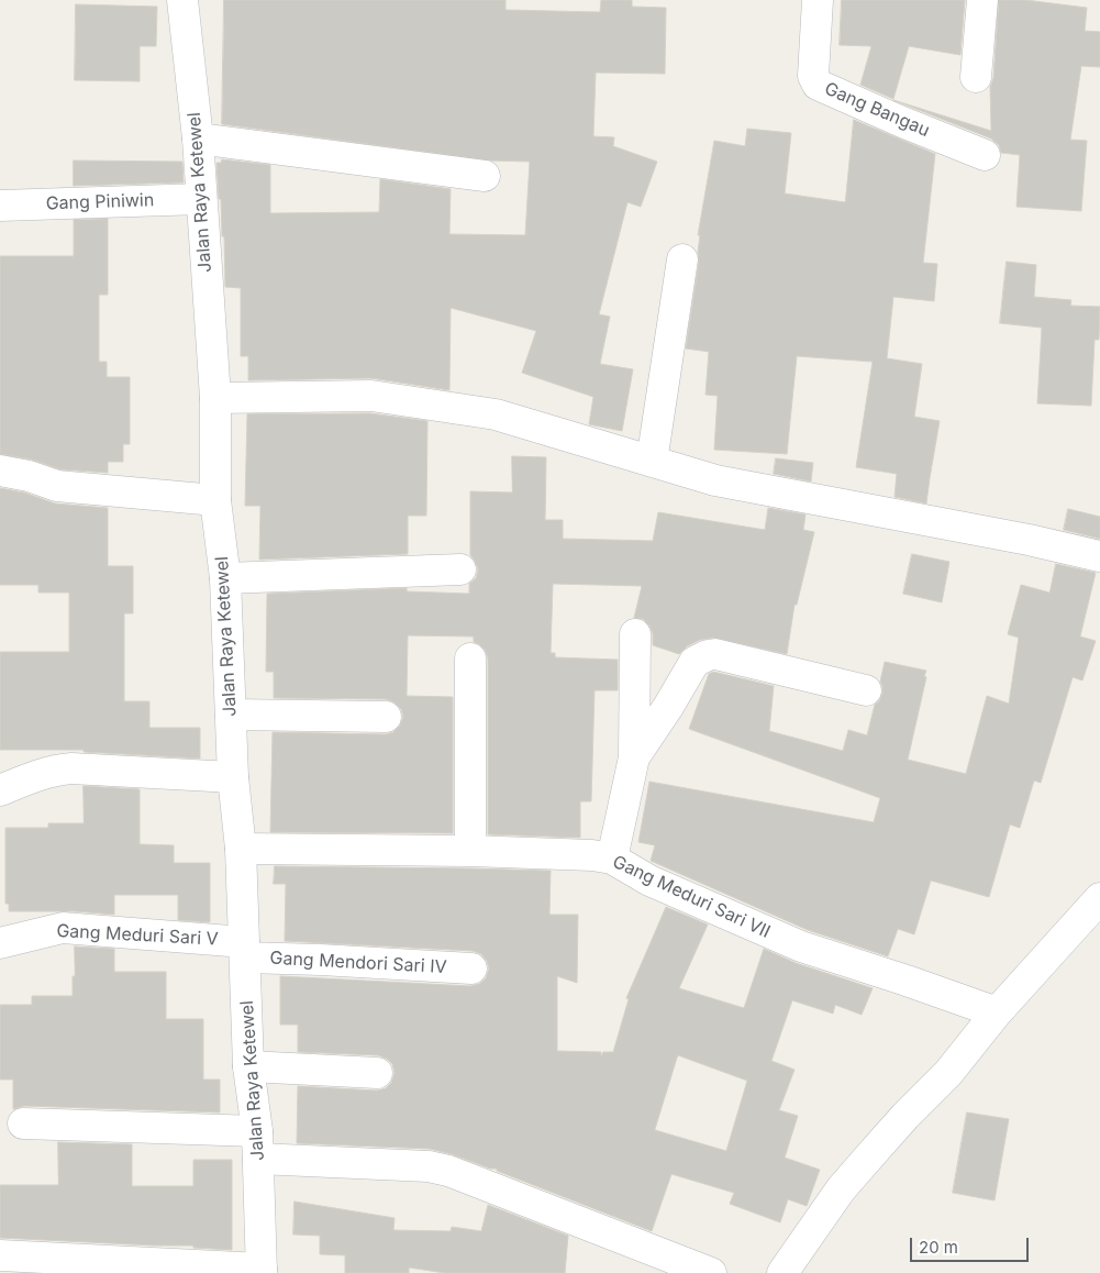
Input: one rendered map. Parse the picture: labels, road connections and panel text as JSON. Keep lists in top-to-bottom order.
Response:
{
  "streets": {
    "street": [
      "Gang Bangau",
      "Jalan Raya Ketewel",
      "Gang Piniwin",
      "Gang Meduri Sari VII",
      "Gang Meduri Sari V",
      "Gang Mendori Sari IV"
    ]
  },
  "crossings": [
    ["Jalan Raya Ketewel", "Gang Piniwin"],
    ["Jalan Raya Ketewel", "Gang Meduri Sari VII"],
    ["Jalan Raya Ketewel", "Gang Meduri Sari V"],
    ["Jalan Raya Ketewel", "Gang Mendori Sari IV"],
    ["Gang Meduri Sari V", "Gang Mendori Sari IV"]
  ],
  "scale_bar": "20 m"
}
